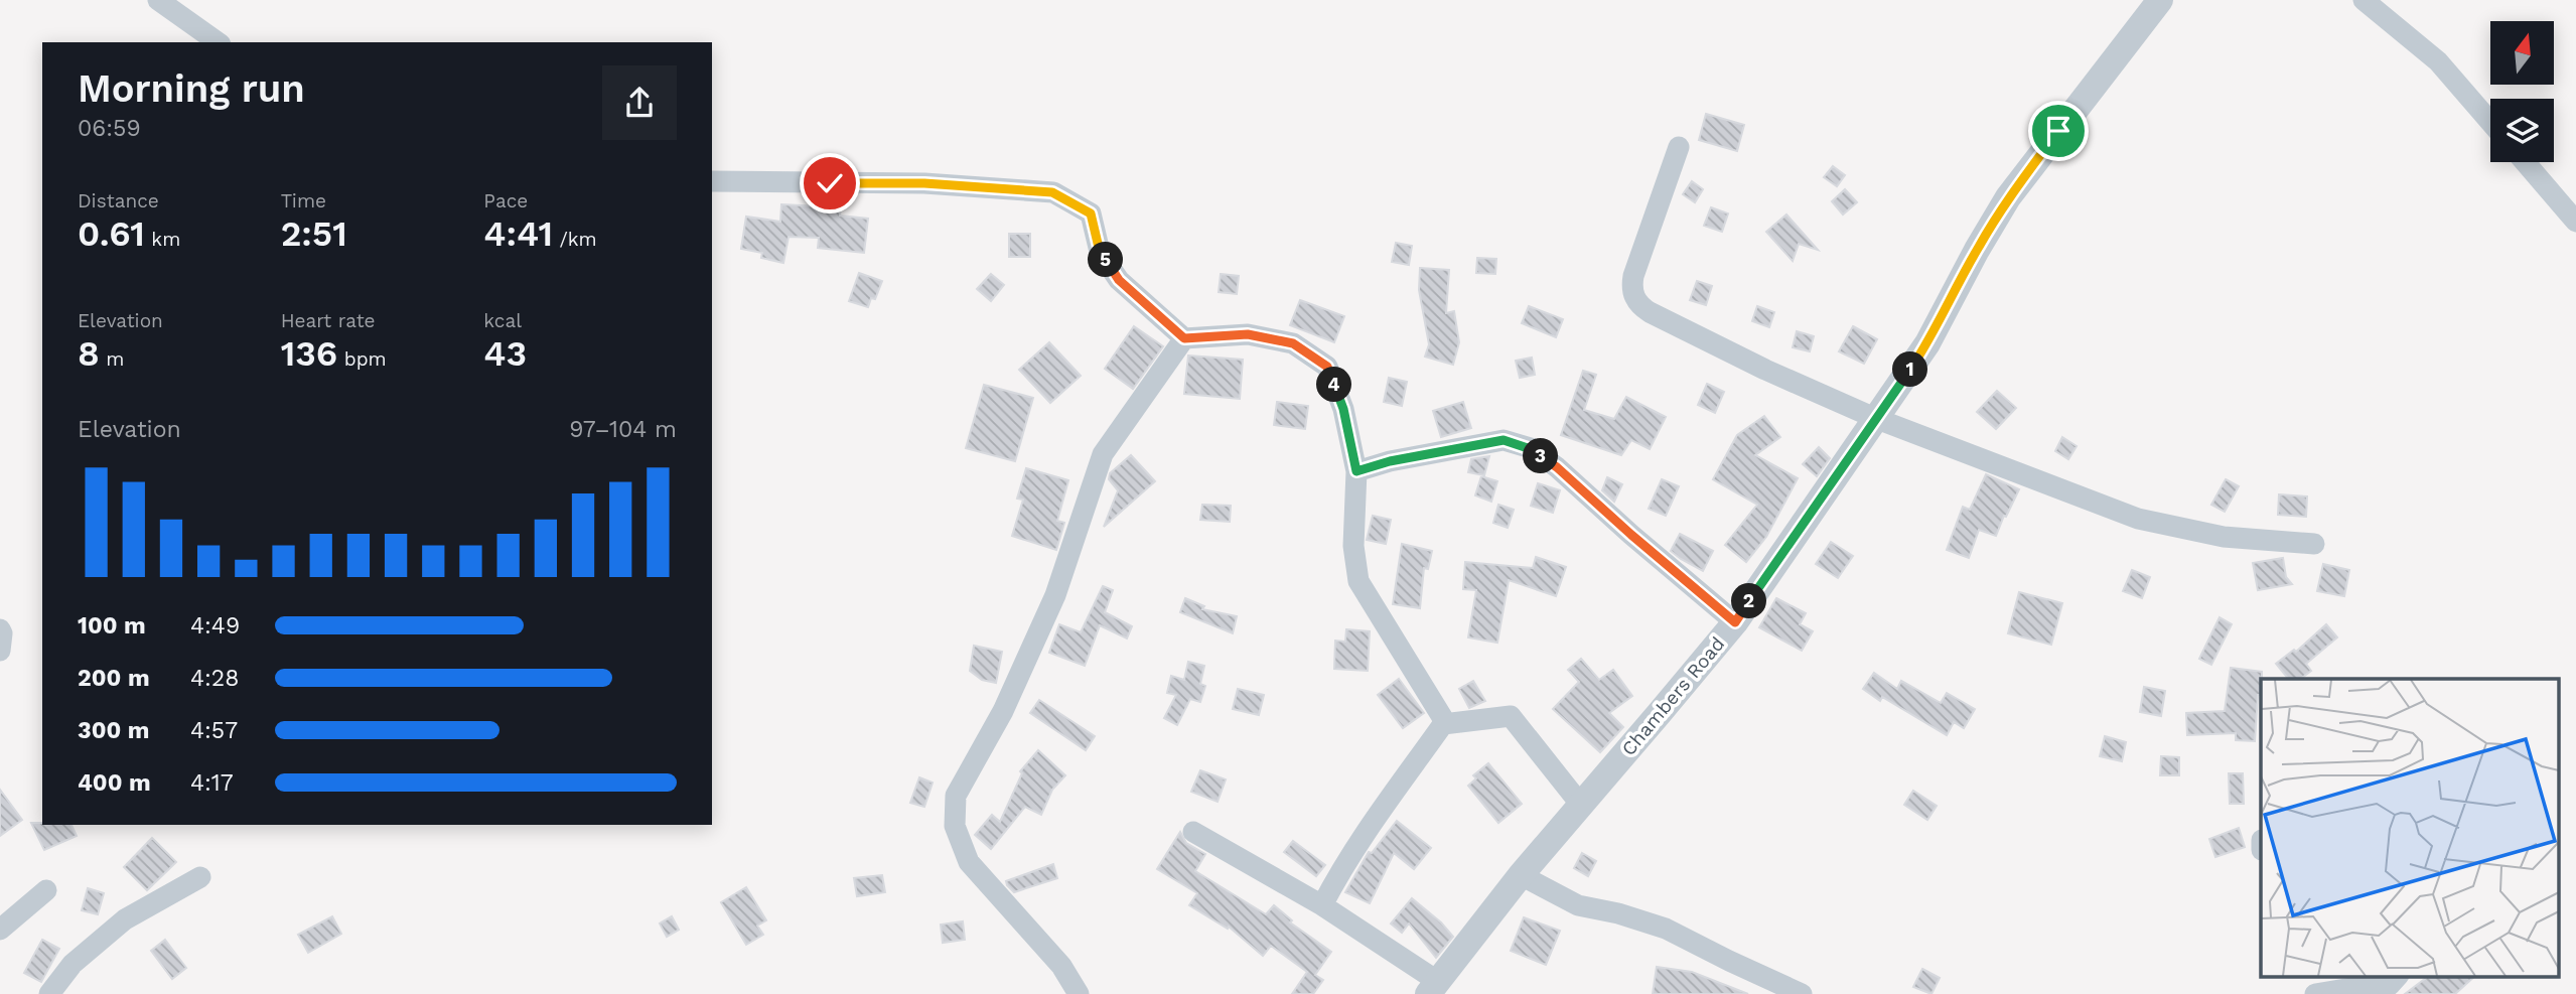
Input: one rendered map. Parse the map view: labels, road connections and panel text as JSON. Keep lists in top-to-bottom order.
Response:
{
  "streets": {
    "street": ["Chambers Road"]
  },
  "north": "top",
  "page": {
    "heading": ["Morning run", "06:59"],
    "stats": [
      ["Distance", "0.61 km"],
      ["Time", "2:51"],
      ["Pace", "4:41 /km"],
      ["Elevation", "8 m"],
      ["Heart rate", "136 bpm"],
      ["kcal", "43"]
    ],
    "pins": [
      "5",
      "1",
      "4",
      "3",
      "2"
    ],
    "chart": ["Elevation", "97–104 m"],
    "list": [
      {
        "name": "100 m",
        "note": "4:49"
      },
      {
        "name": "200 m",
        "note": "4:28"
      },
      {
        "name": "300 m",
        "note": "4:57"
      },
      {
        "name": "400 m",
        "note": "4:17"
      }
    ]
  }
}
